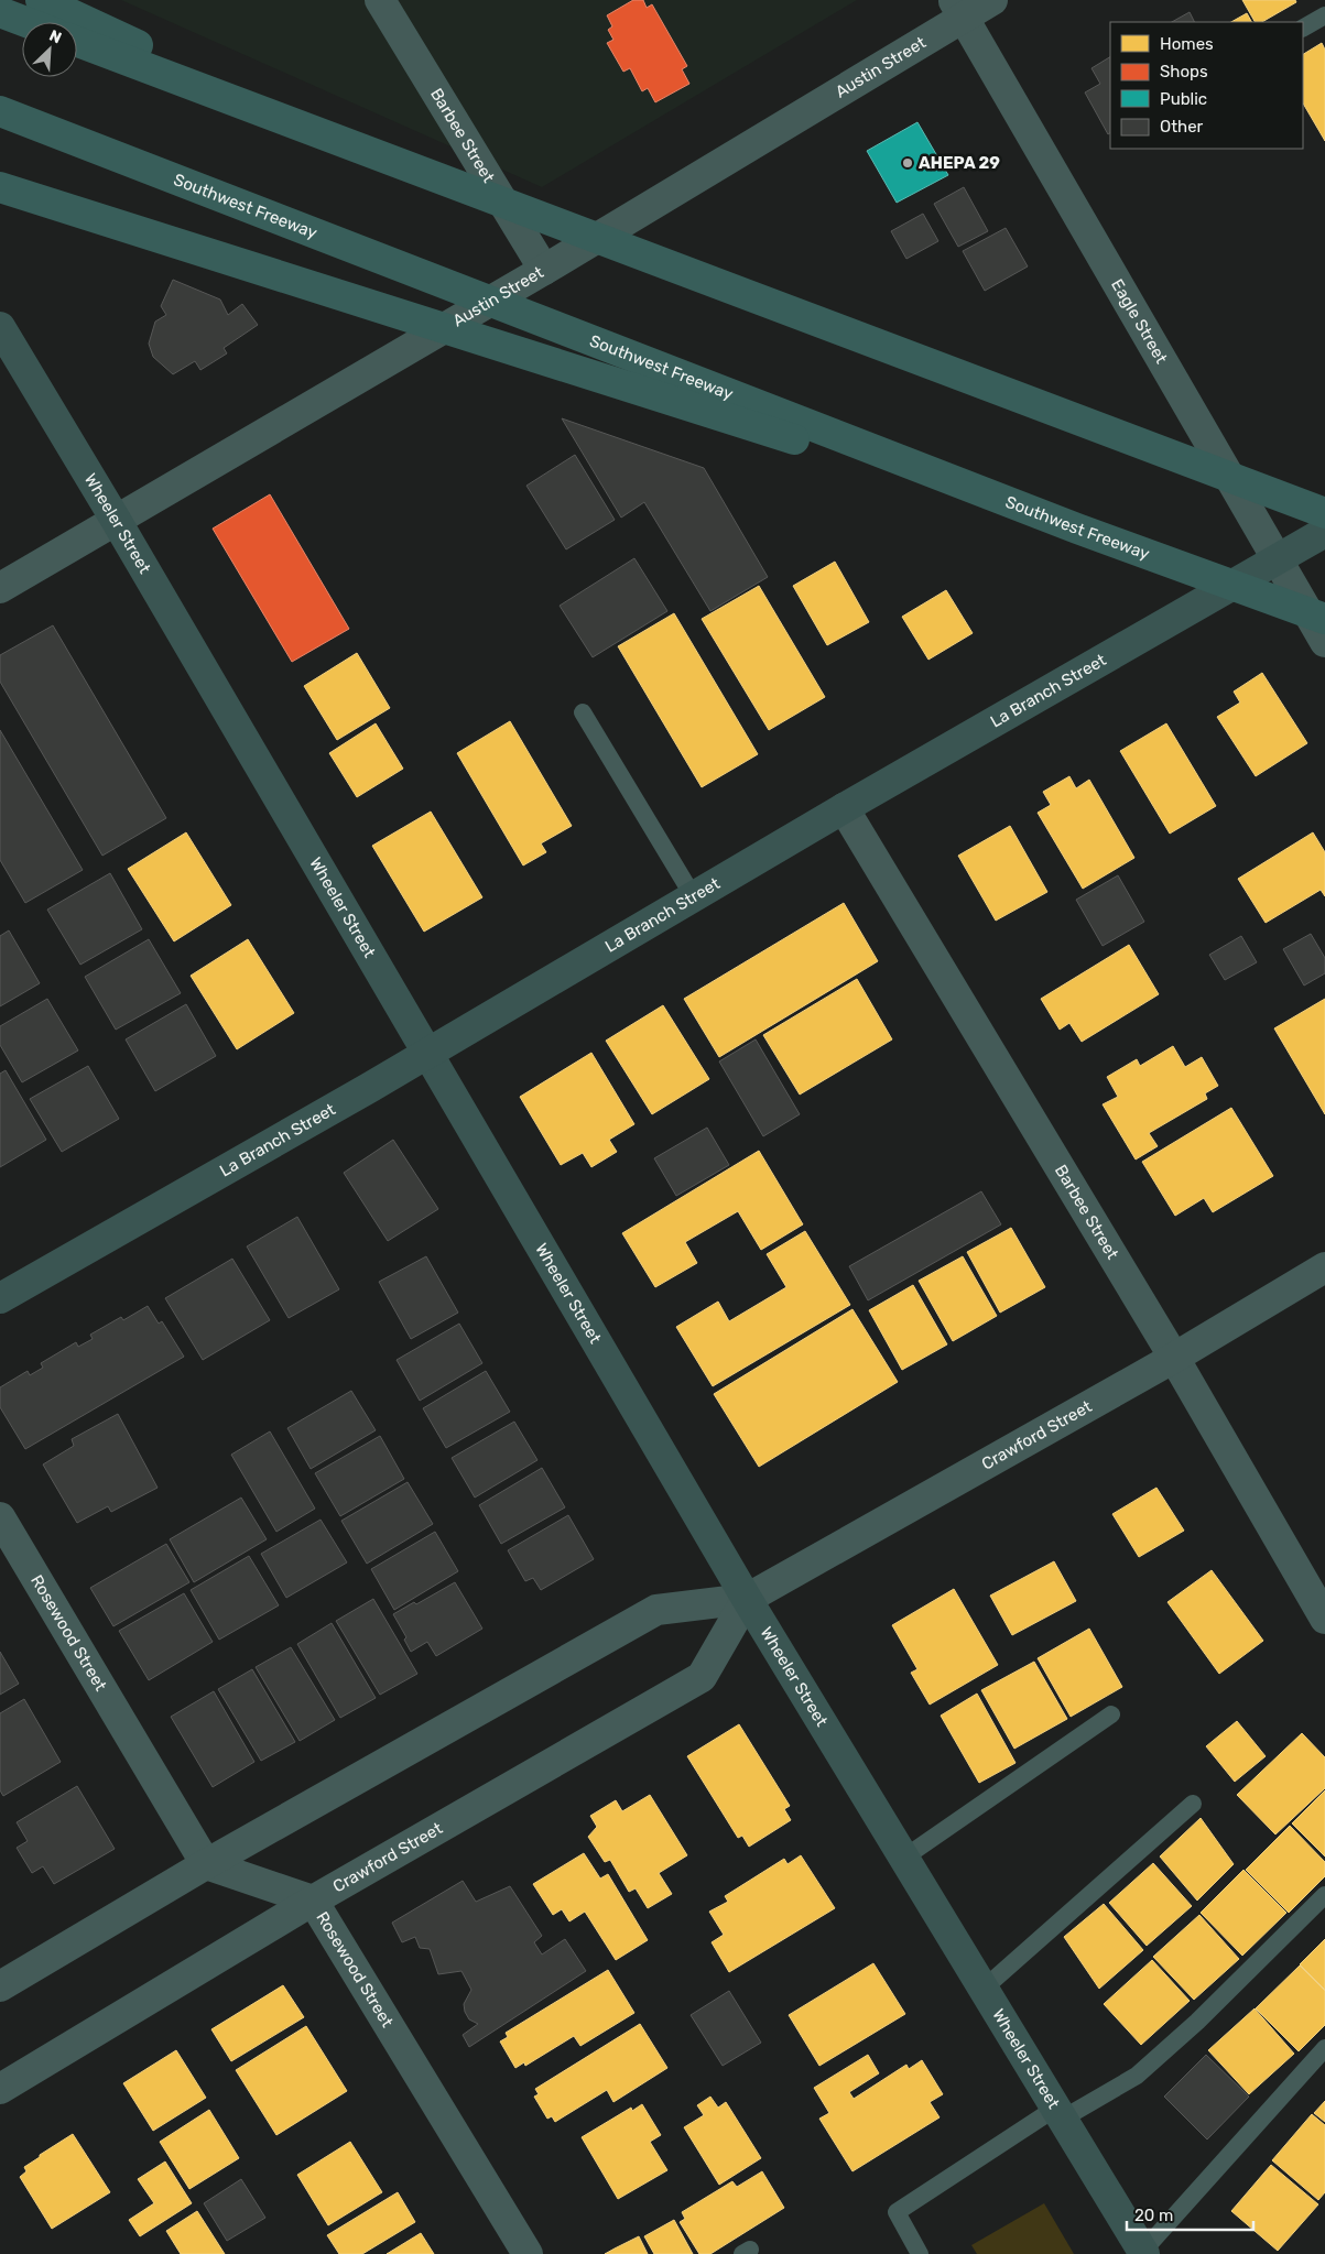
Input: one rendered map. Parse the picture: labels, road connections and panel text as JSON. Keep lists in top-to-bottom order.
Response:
{
  "streets": {
    "highway": ["Southwest Freeway"],
    "main road": ["Wheeler Street", "La Branch Street"],
    "street": [
      "Austin Street",
      "Barbee Street",
      "Eagle Street",
      "Crawford Street",
      "Rosewood Street"
    ]
  },
  "crossings": [
    ["Austin Street", "Barbee Street"],
    ["Austin Street", "Eagle Street"],
    ["Austin Street", "Wheeler Street"],
    ["Barbee Street", "La Branch Street"],
    ["Barbee Street", "Crawford Street"],
    ["Eagle Street", "La Branch Street"],
    ["Wheeler Street", "La Branch Street"],
    ["Wheeler Street", "Crawford Street"],
    ["Crawford Street", "Rosewood Street"]
  ],
  "places": ["AHEPA 29"],
  "legend": [
    "Homes",
    "Shops",
    "Public",
    "Other"
  ],
  "scale_bar": "20 m",
  "north": "top right"
}
